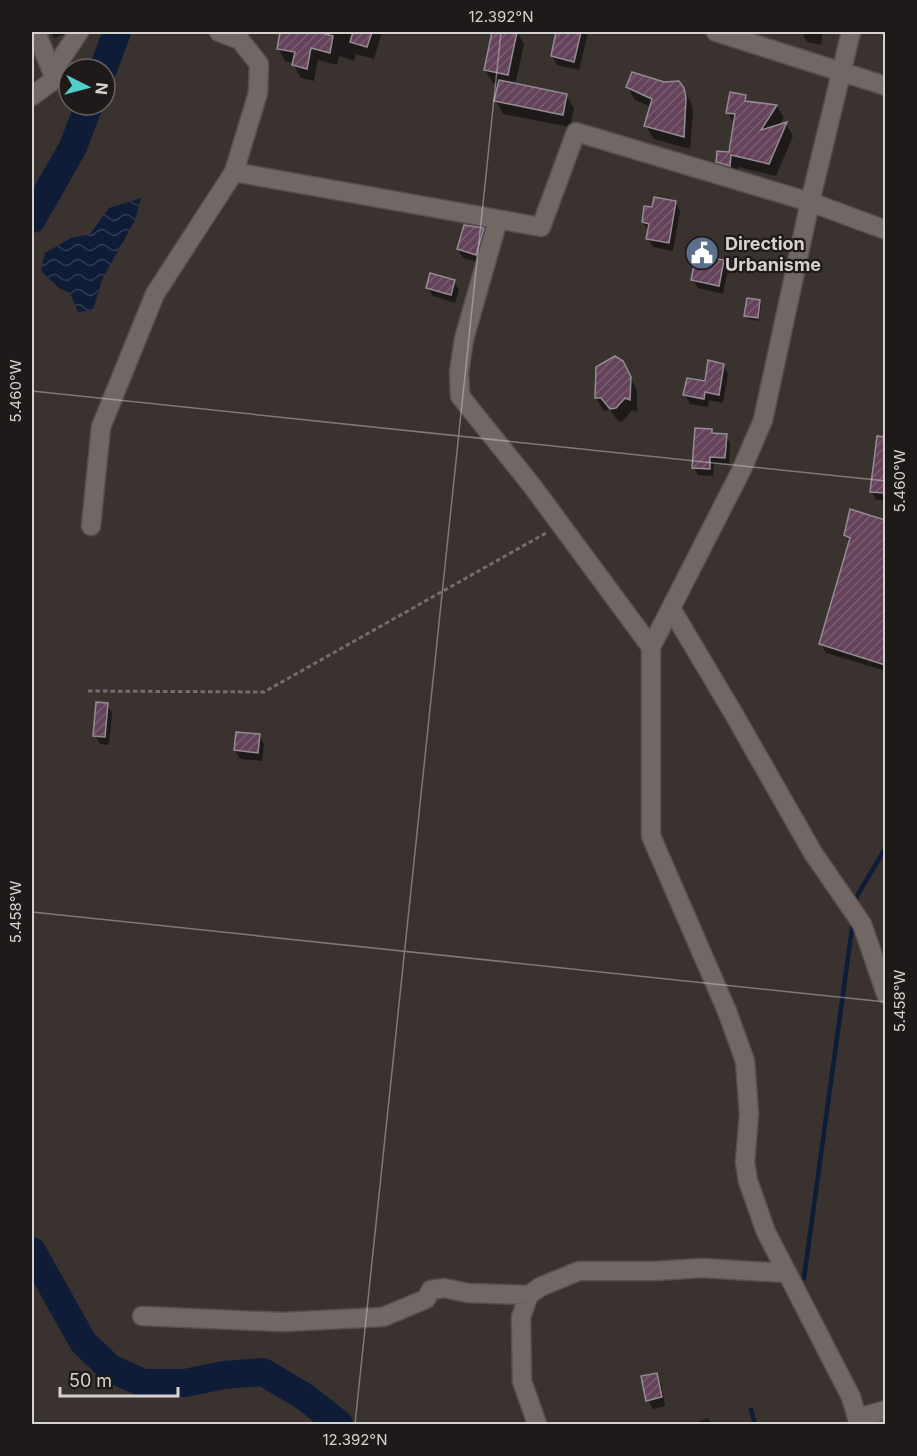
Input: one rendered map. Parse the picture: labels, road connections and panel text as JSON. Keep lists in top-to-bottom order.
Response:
{
  "places": {
    "public building": ["Direction Urbanisme"]
  },
  "scale_bar": "50 m",
  "north": "right",
  "coordinates": ["12.392°N", "5.460°W", "5.458°W"]
}
